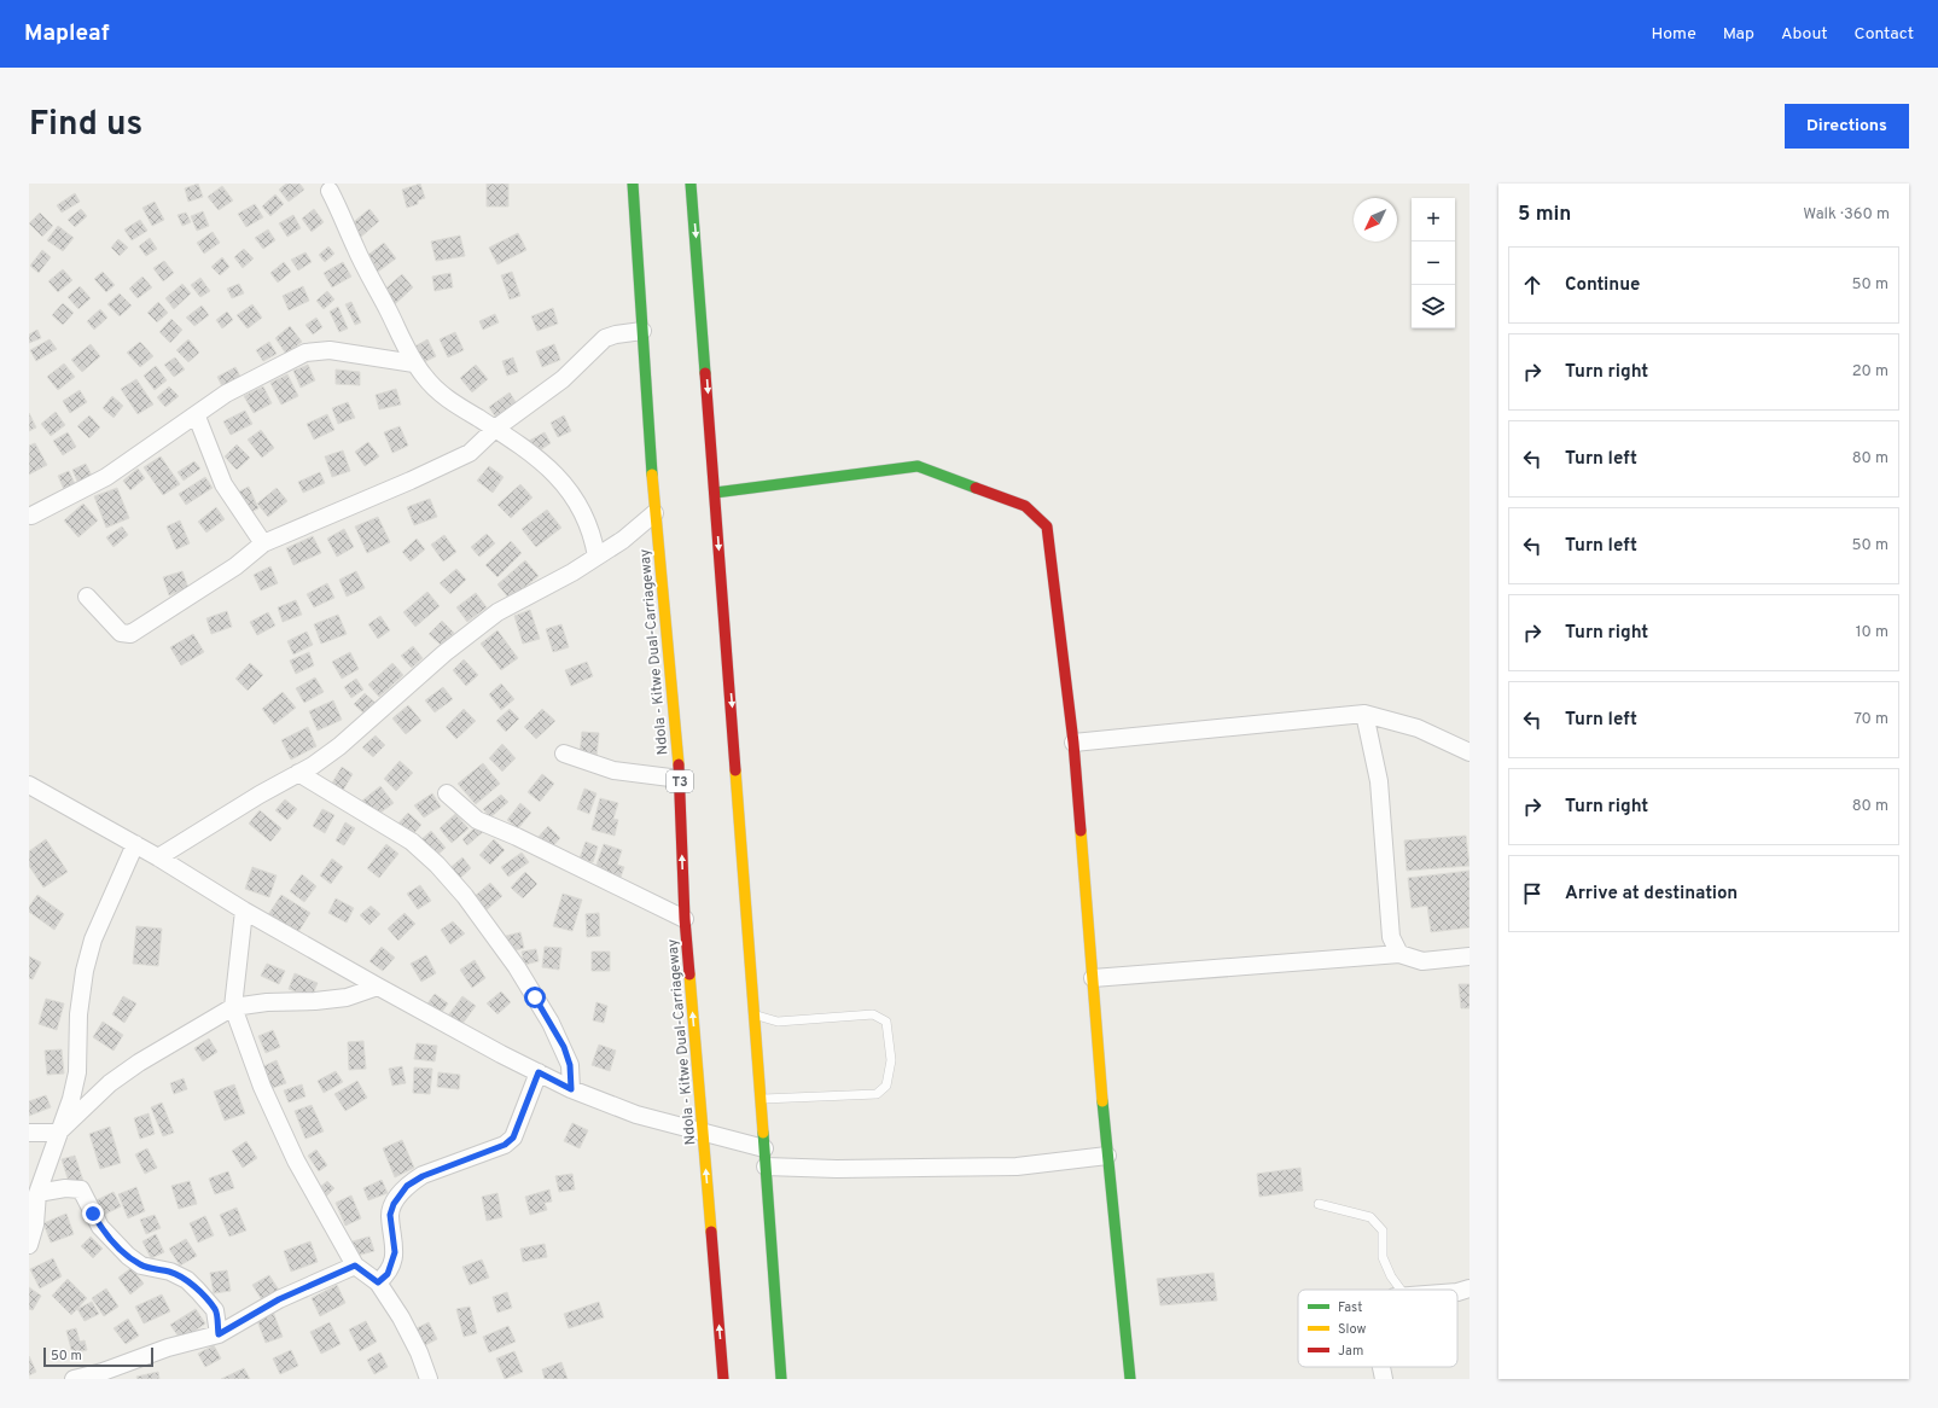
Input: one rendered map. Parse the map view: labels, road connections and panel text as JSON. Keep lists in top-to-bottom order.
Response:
{
  "streets": {
    "main road": ["Ndola - Kitwe Dual-Carriageway", "T3"]
  },
  "legend": ["Fast", "Slow", "Jam"],
  "scale_bar": "50 m",
  "north": "bottom left",
  "page": {
    "header": "Mapleaf",
    "nav": [
      "Home",
      "Map",
      "About",
      "Contact"
    ],
    "title": "Find us",
    "buttons": "Directions",
    "heading": ["5 min", "Walk · 360 m"],
    "map_buttons": ["+", "−"],
    "list": [
      ["Continue", "50 m"],
      ["Turn right", "20 m"],
      ["Turn left", "80 m"],
      ["Turn left", "50 m"],
      ["Turn right", "10 m"],
      ["Turn left", "70 m"],
      ["Turn right", "80 m"],
      "Arrive at destination"
    ],
    "scale": "50 m"
  }
}
